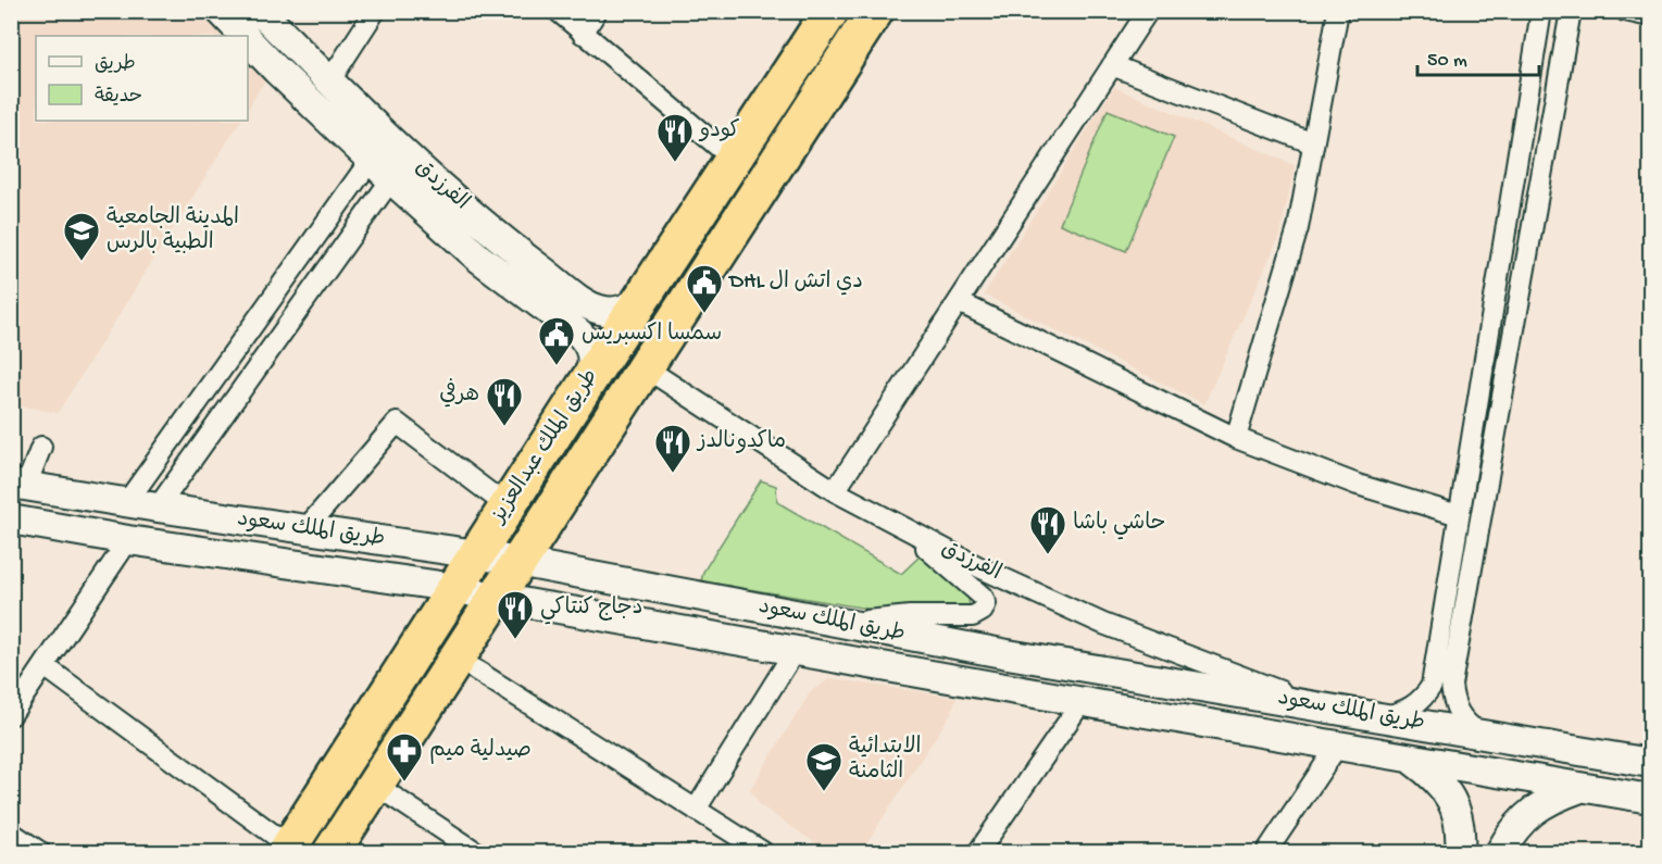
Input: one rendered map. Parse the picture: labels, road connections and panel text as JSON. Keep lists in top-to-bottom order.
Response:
{
  "streets": {
    "highway": ["طريق الملك عبدالعزيز"],
    "street": ["الفرزدق", "طريق الملك سعود"]
  },
  "crossings": [
    ["الفرزدق", "طريق الملك عبدالعزيز"],
    ["الفرزدق", "طريق الملك سعود"],
    ["طريق الملك عبدالعزيز", "طريق الملك سعود"]
  ],
  "places": {
    "restaurant": [
      "كودو",
      "هرفي",
      "ماكدونالدز",
      "حاشي باشا",
      "دجاج كنتاكي"
    ],
    "school or university": ["المدينة الجامعية الطبية بالرس", "الابتدائية الثامنة"],
    "public building": ["DHL دي اتش ال", "سمسا اكسبريس"],
    "pharmacy": ["صيدلية ميم"]
  },
  "legend": ["طريق", "حديقة"],
  "scale_bar": "50 m"
}
